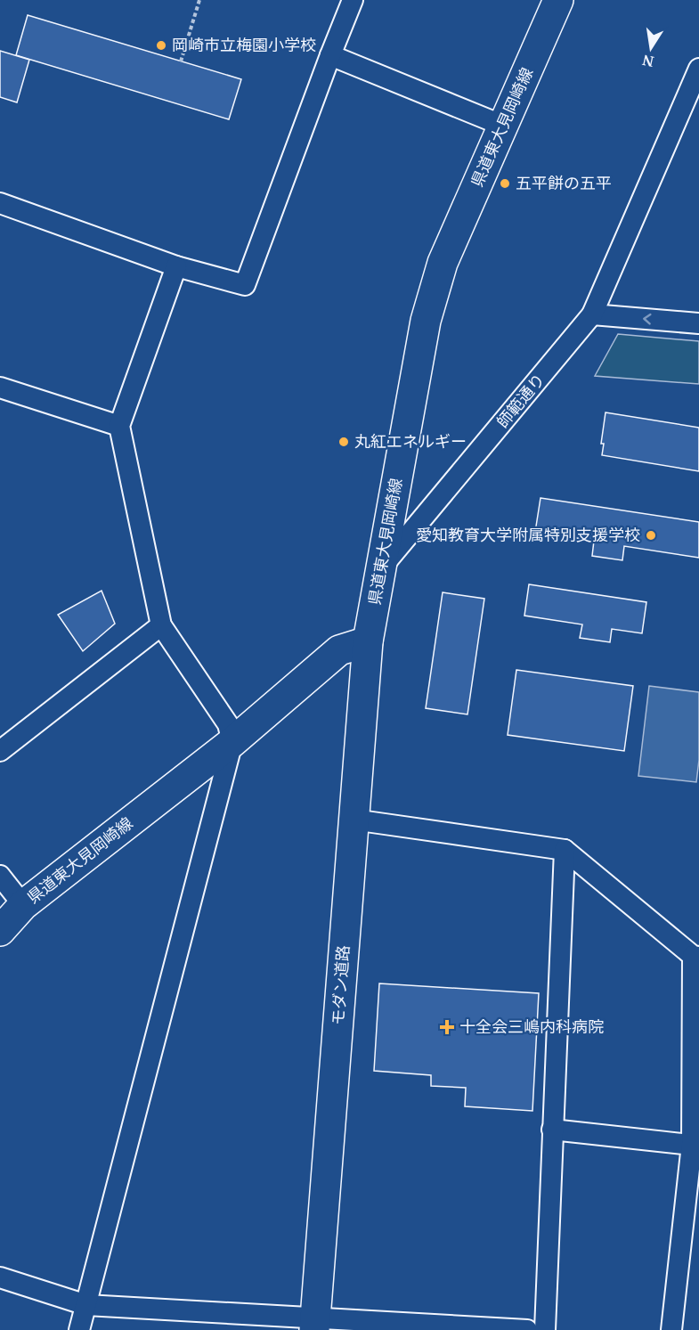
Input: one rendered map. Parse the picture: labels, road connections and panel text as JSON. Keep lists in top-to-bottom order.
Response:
{
  "streets": {
    "main road": ["県道東大見岡崎線", "モダン道路"],
    "street": ["師範通り"]
  },
  "crossings": [
    ["県道東大見岡崎線", "師範通り"],
    ["県道東大見岡崎線", "モダン道路"]
  ],
  "places": {
    "other": [
      "岡崎市立梅園小学校",
      "五平餅の五平",
      "丸紅エネルギー",
      "愛知教育大学附属特別支援学校"
    ],
    "health": ["十全会三嶋内科病院"]
  },
  "north": "bottom"
}
